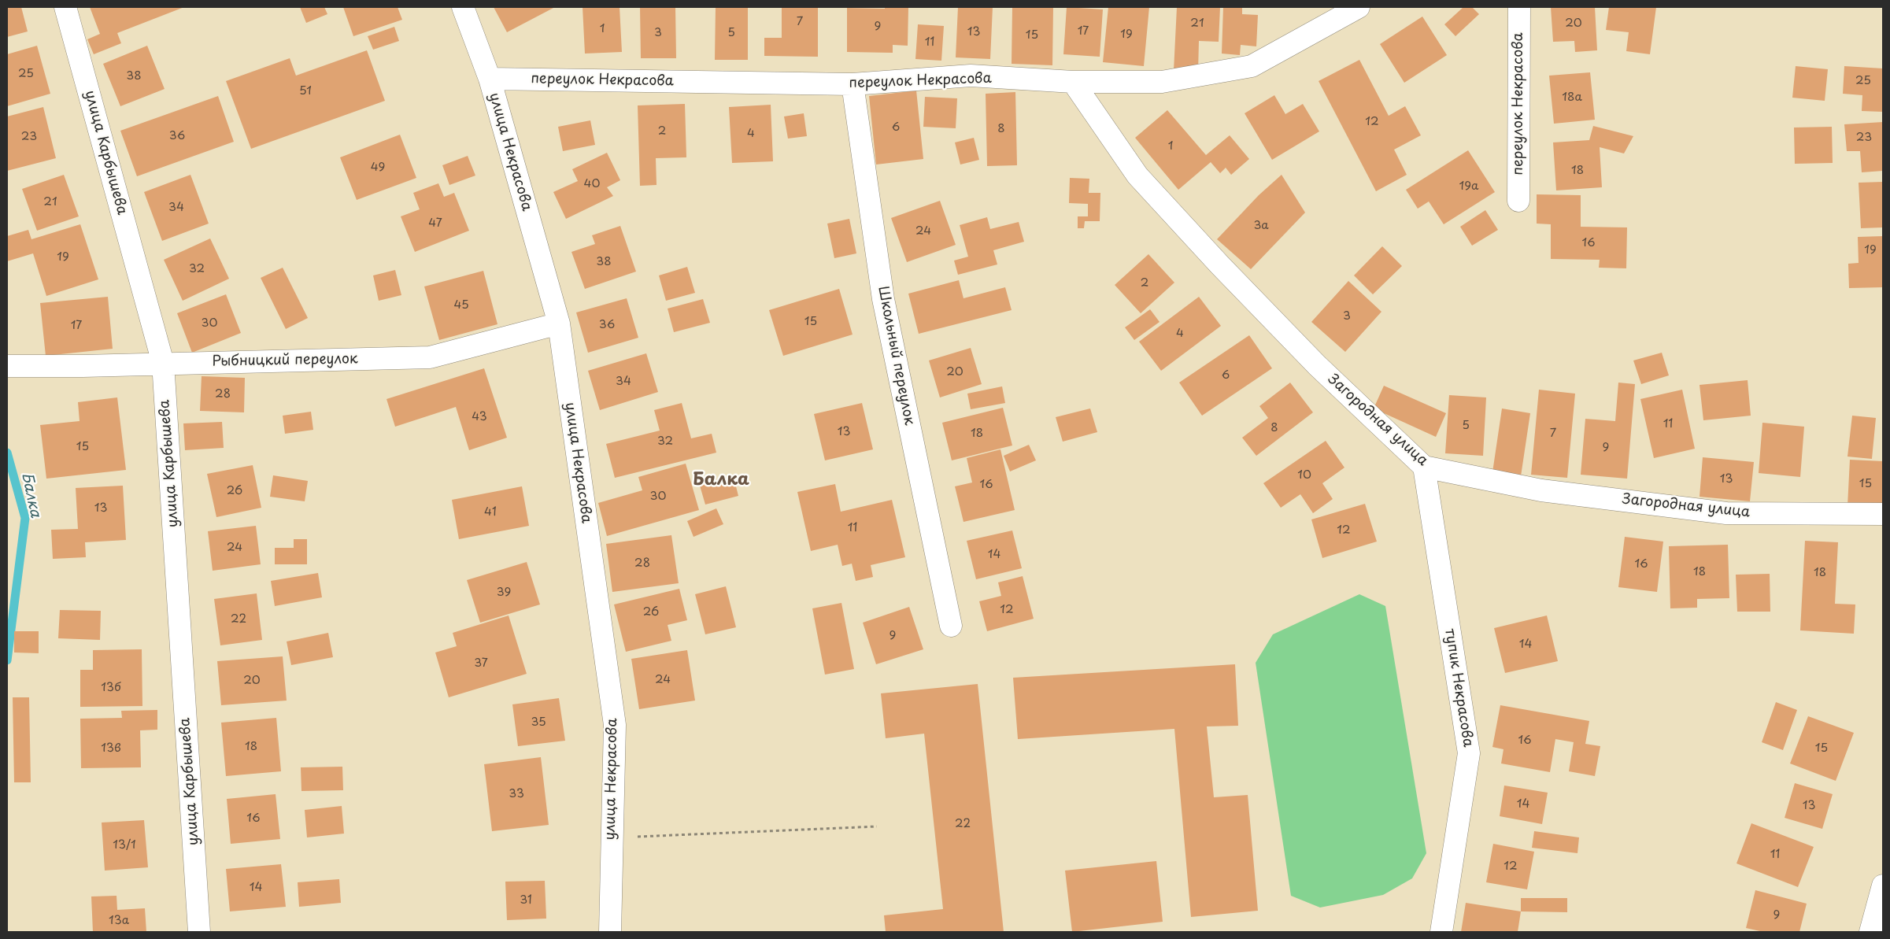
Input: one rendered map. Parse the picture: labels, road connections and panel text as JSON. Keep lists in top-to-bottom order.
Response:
{
  "streets": {
    "street": [
      "переулок Некрасова",
      "улица Некрасова",
      "улица Карбышева",
      "Школьный переулок",
      "Рыбницкий переулок",
      "Загородная улица",
      "тупик Некрасова"
    ]
  },
  "crossings": [
    ["переулок Некрасова", "улица Некрасова"],
    ["переулок Некрасова", "Школьный переулок"],
    ["переулок Некрасова", "Загородная улица"],
    ["улица Некрасова", "Рыбницкий переулок"],
    ["улица Карбышева", "Рыбницкий переулок"],
    ["Загородная улица", "тупик Некрасова"]
  ],
  "districts": ["Балка"],
  "water": ["Балка"],
  "house_numbers": [
    "7",
    "21",
    "20",
    "9",
    "1",
    "17",
    "13",
    "3",
    "5",
    "19",
    "15",
    "11",
    "25",
    "38",
    "25",
    "51",
    "18а",
    "12",
    "6",
    "8",
    "2",
    "4",
    "36",
    "23",
    "23",
    "1",
    "49",
    "18",
    "40",
    "19а",
    "21",
    "34",
    "47",
    "3а",
    "24",
    "16",
    "19",
    "19",
    "38",
    "32",
    "2",
    "45",
    "3",
    "15",
    "30",
    "36",
    "17",
    "4",
    "20",
    "6",
    "34",
    "28",
    "43",
    "11",
    "5",
    "8",
    "13",
    "18",
    "7",
    "32",
    "15",
    "9",
    "10",
    "13",
    "15",
    "16",
    "26",
    "30",
    "13",
    "41",
    "11",
    "12",
    "24",
    "14",
    "28",
    "16",
    "18",
    "18",
    "39",
    "12",
    "26",
    "22",
    "9",
    "14",
    "37",
    "24",
    "20",
    "13б",
    "35",
    "16",
    "18",
    "13в",
    "15",
    "33",
    "14",
    "13",
    "16",
    "22",
    "13/1",
    "11",
    "12",
    "14",
    "31",
    "9",
    "13а"
  ]
}
